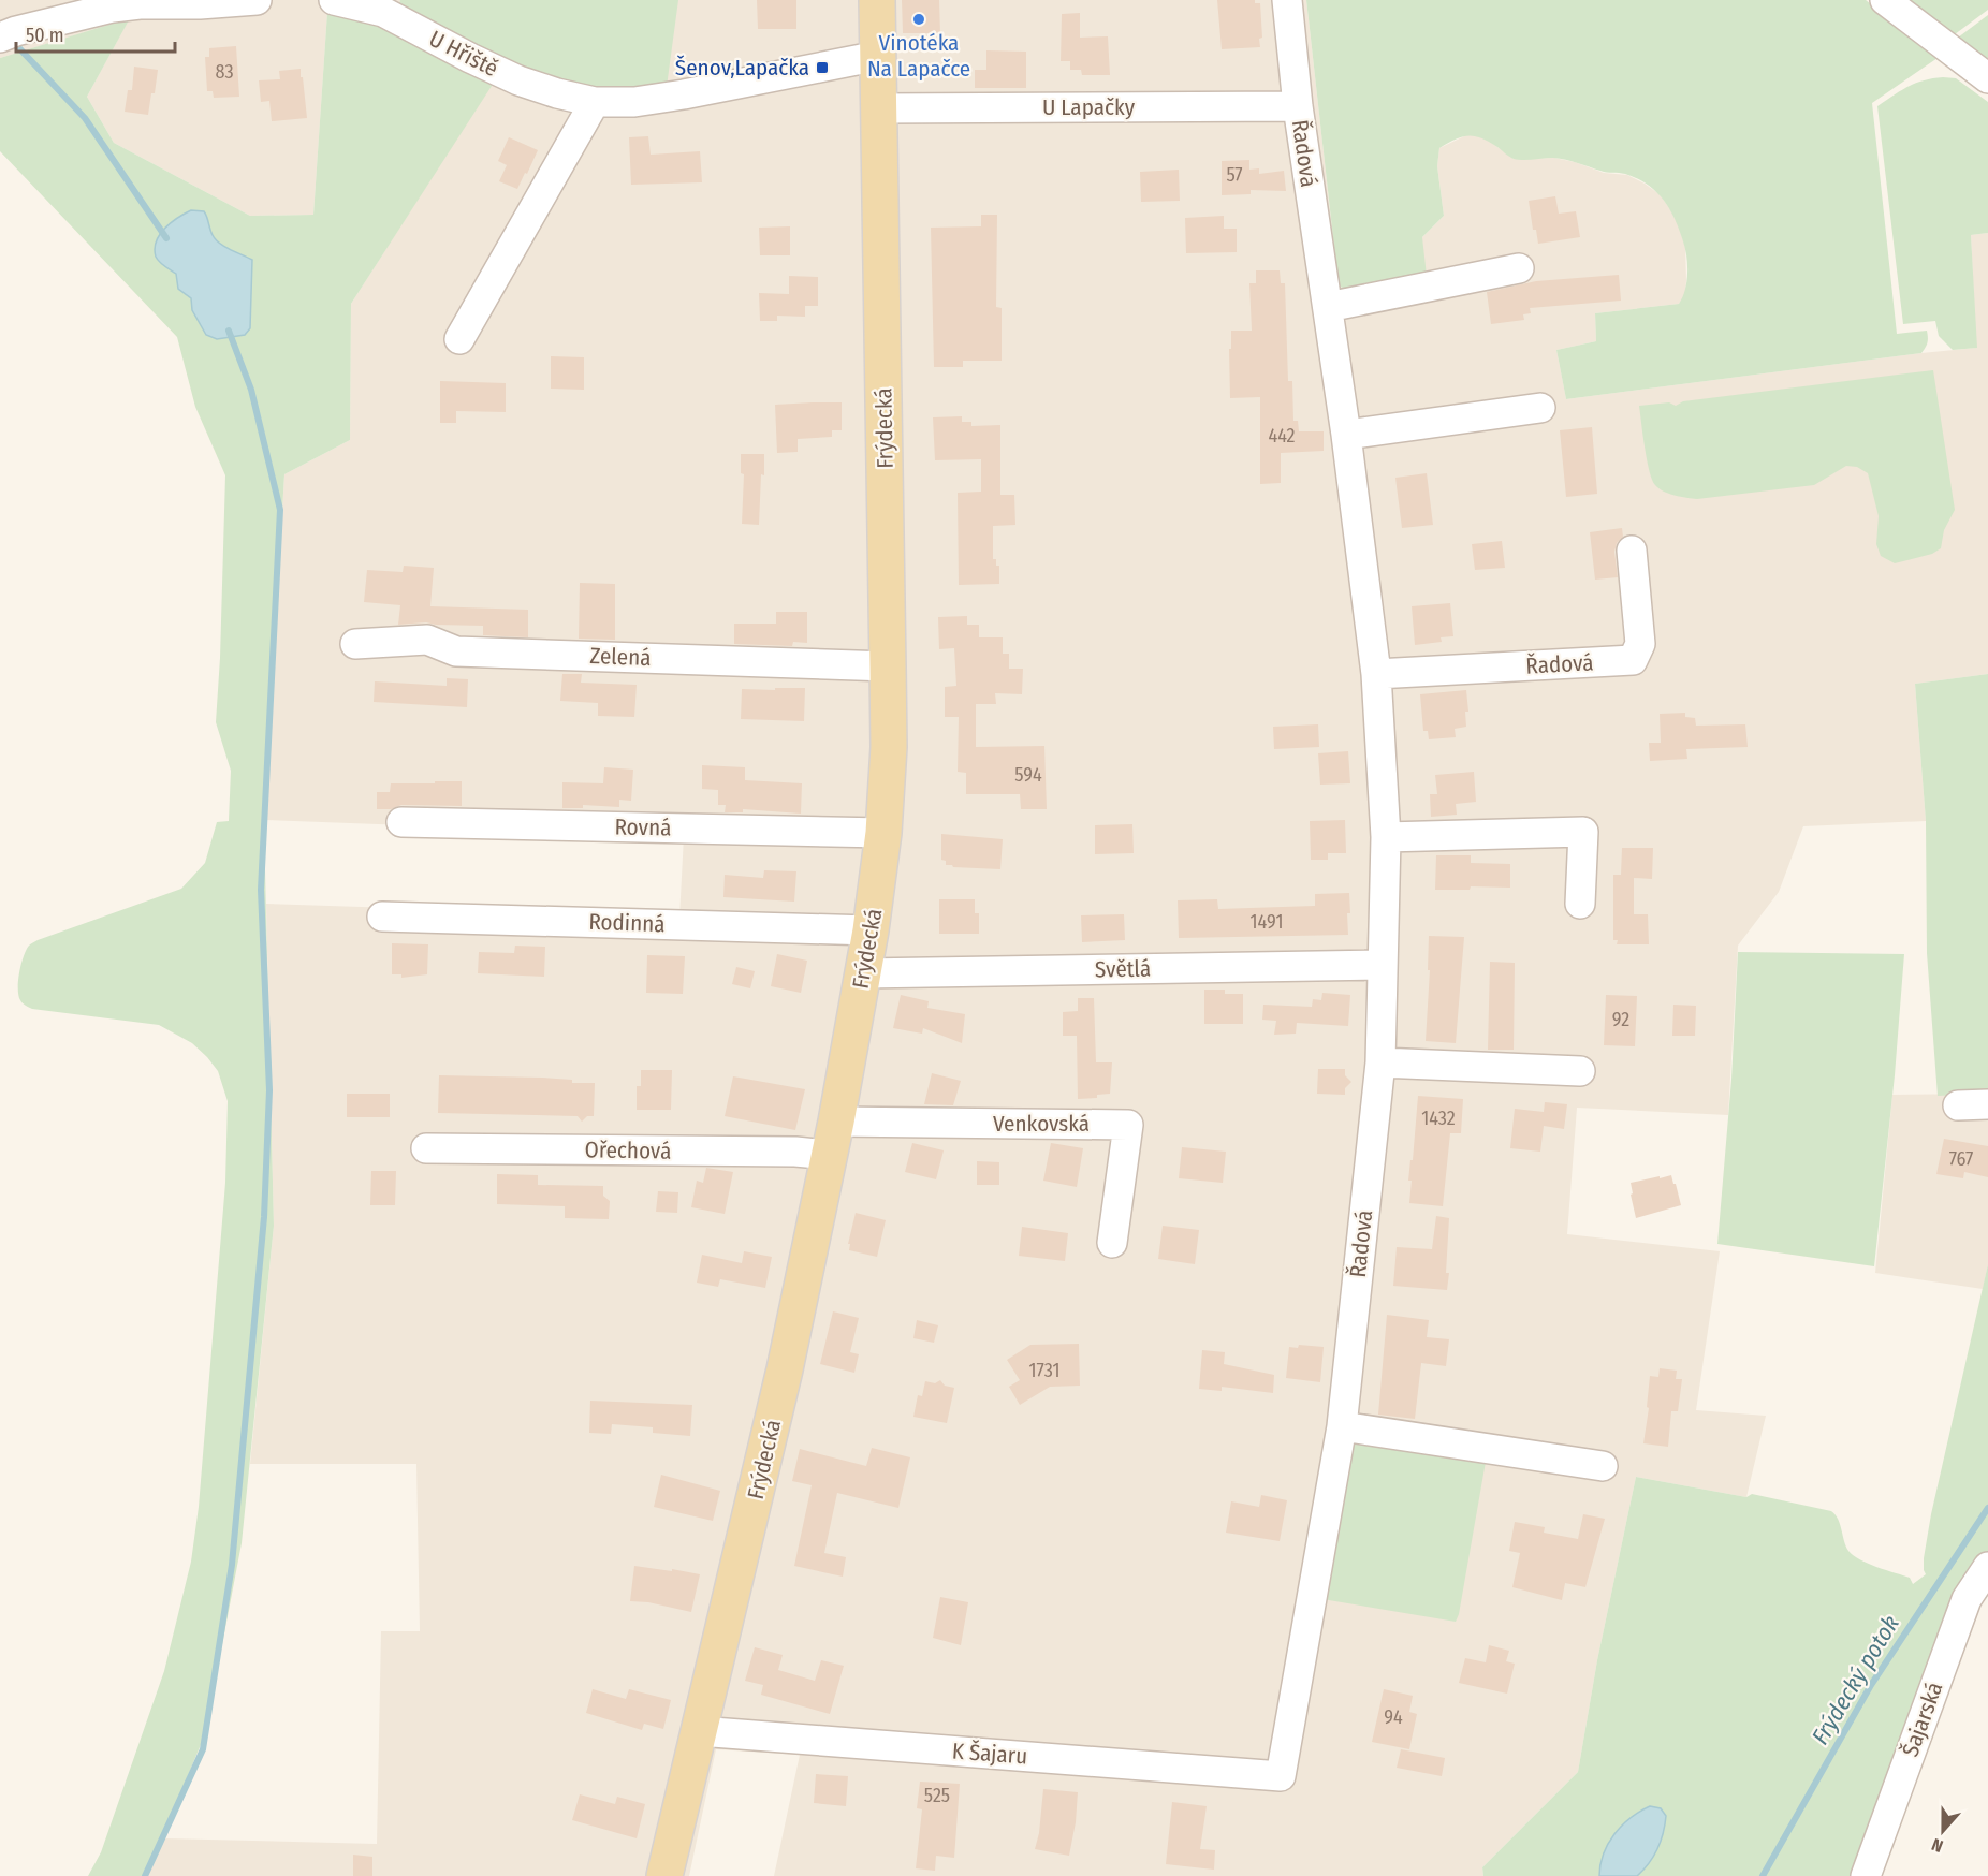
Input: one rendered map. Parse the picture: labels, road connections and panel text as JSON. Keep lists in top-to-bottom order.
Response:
{
  "streets": {
    "main road": ["Frýdecká"],
    "street": [
      "U Hřiště",
      "U Lapačky",
      "Řadová",
      "Zelená",
      "Rovná",
      "Rodinná",
      "Světlá",
      "Venkovská",
      "Ořechová",
      "Šajarská",
      "K Šajaru"
    ]
  },
  "crossings": [
    ["U Hřiště", "Frýdecká"],
    ["U Lapačky", "Řadová"],
    ["U Lapačky", "Frýdecká"],
    ["Řadová", "Světlá"],
    ["Řadová", "K Šajaru"],
    ["Frýdecká", "Zelená"],
    ["Frýdecká", "Rovná"],
    ["Frýdecká", "Rodinná"],
    ["Frýdecká", "Světlá"],
    ["Frýdecká", "Venkovská"],
    ["Frýdecká", "Ořechová"],
    ["Frýdecká", "K Šajaru"],
    ["Venkovská", "Ořechová"]
  ],
  "water": ["Frýdecký potok"],
  "places": {
    "other": ["Vinotéka Na Lapačce"],
    "transit": ["Šenov,Lapačka"]
  },
  "house_numbers": [
    "83",
    "57",
    "442",
    "594",
    "1491",
    "92",
    "1432",
    "767",
    "1731",
    "94",
    "525"
  ],
  "scale_bar": "50 m",
  "north": "bottom"
}
